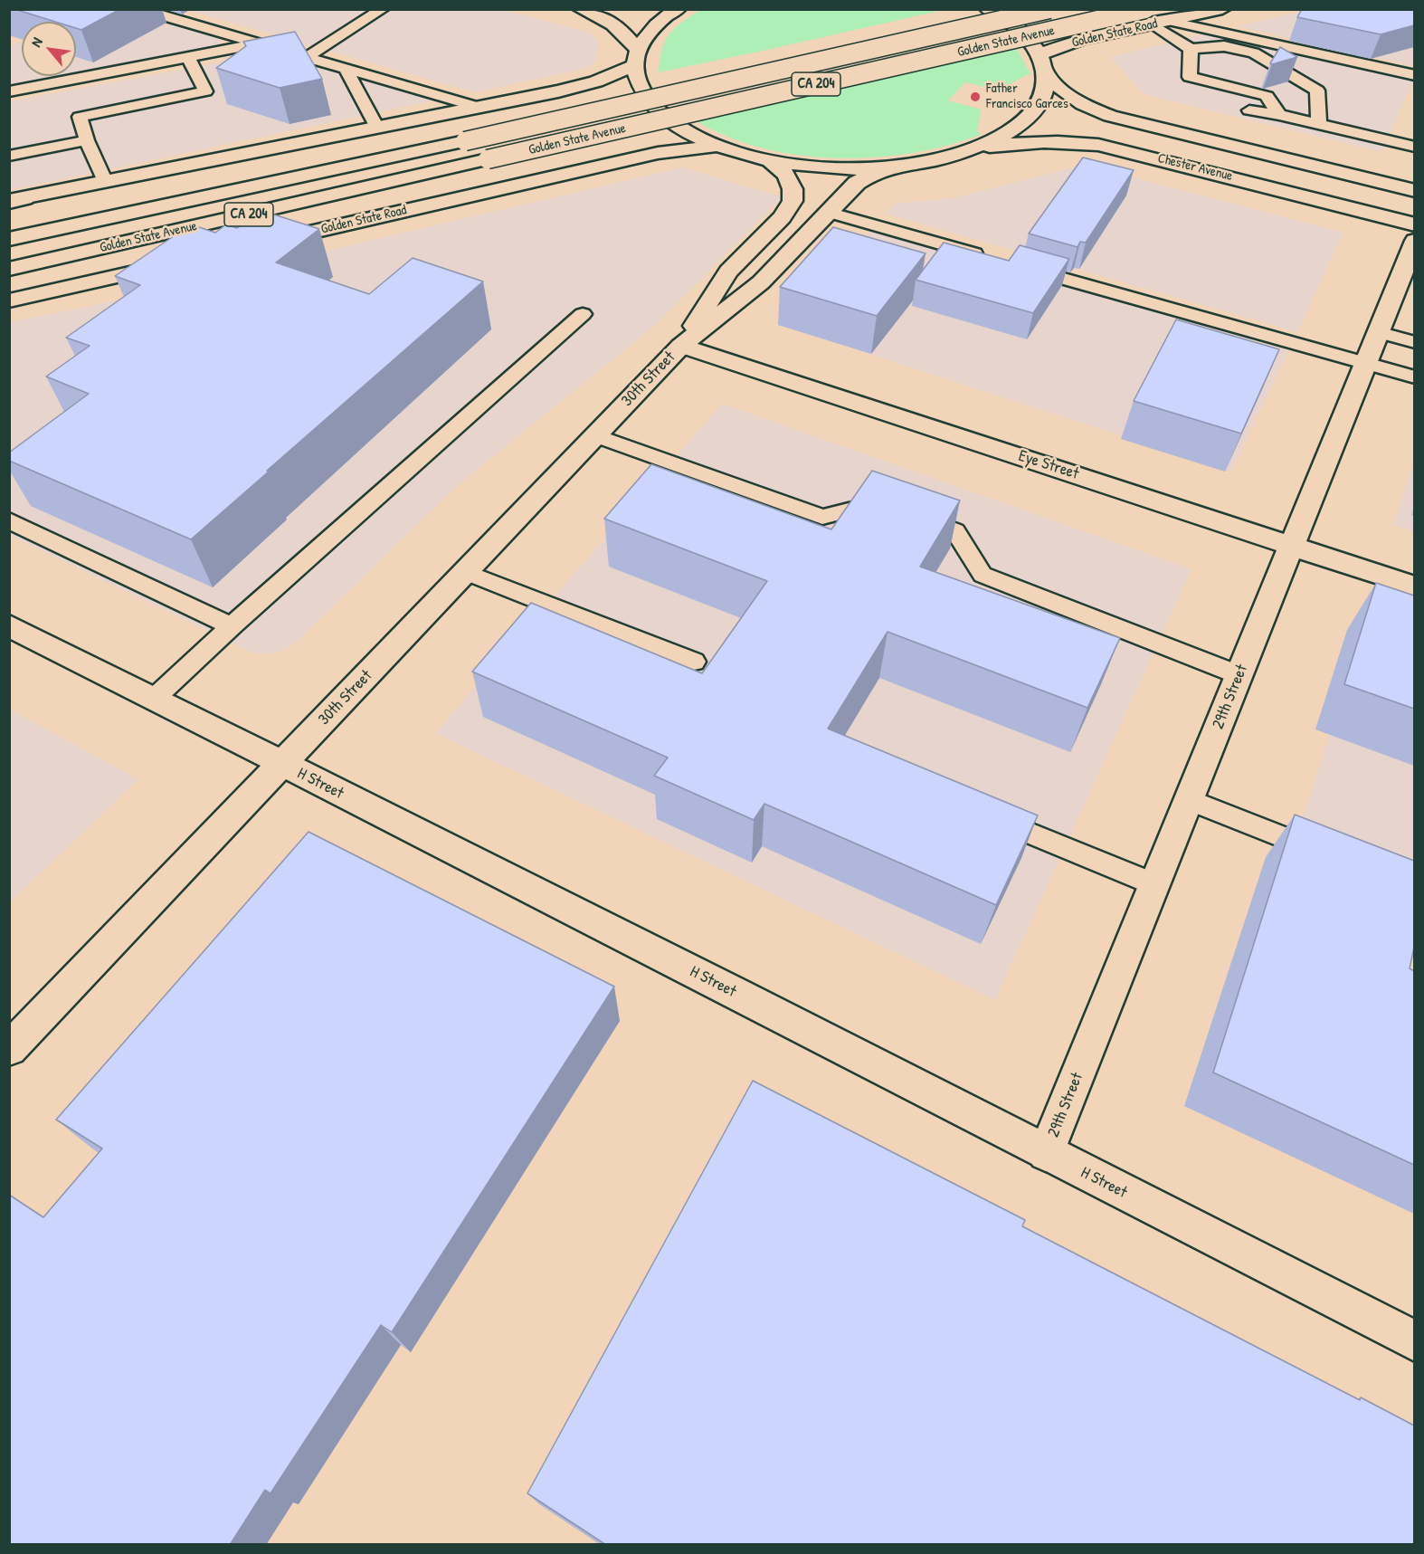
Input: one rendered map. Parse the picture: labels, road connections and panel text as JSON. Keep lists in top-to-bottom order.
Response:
{
  "streets": {
    "main road": [
      "Golden State Road",
      "Golden State Avenue",
      "CA 204",
      "Chester Avenue",
      "30th Street",
      "Eye Street",
      "29th Street",
      "H Street"
    ]
  },
  "crossings": [
    ["Golden State Road", "Golden State Avenue"],
    ["30th Street", "Eye Street"],
    ["30th Street", "H Street"],
    ["Eye Street", "29th Street"],
    ["29th Street", "H Street"]
  ],
  "places": ["Father Francisco Garces"],
  "north": "top left"
}
